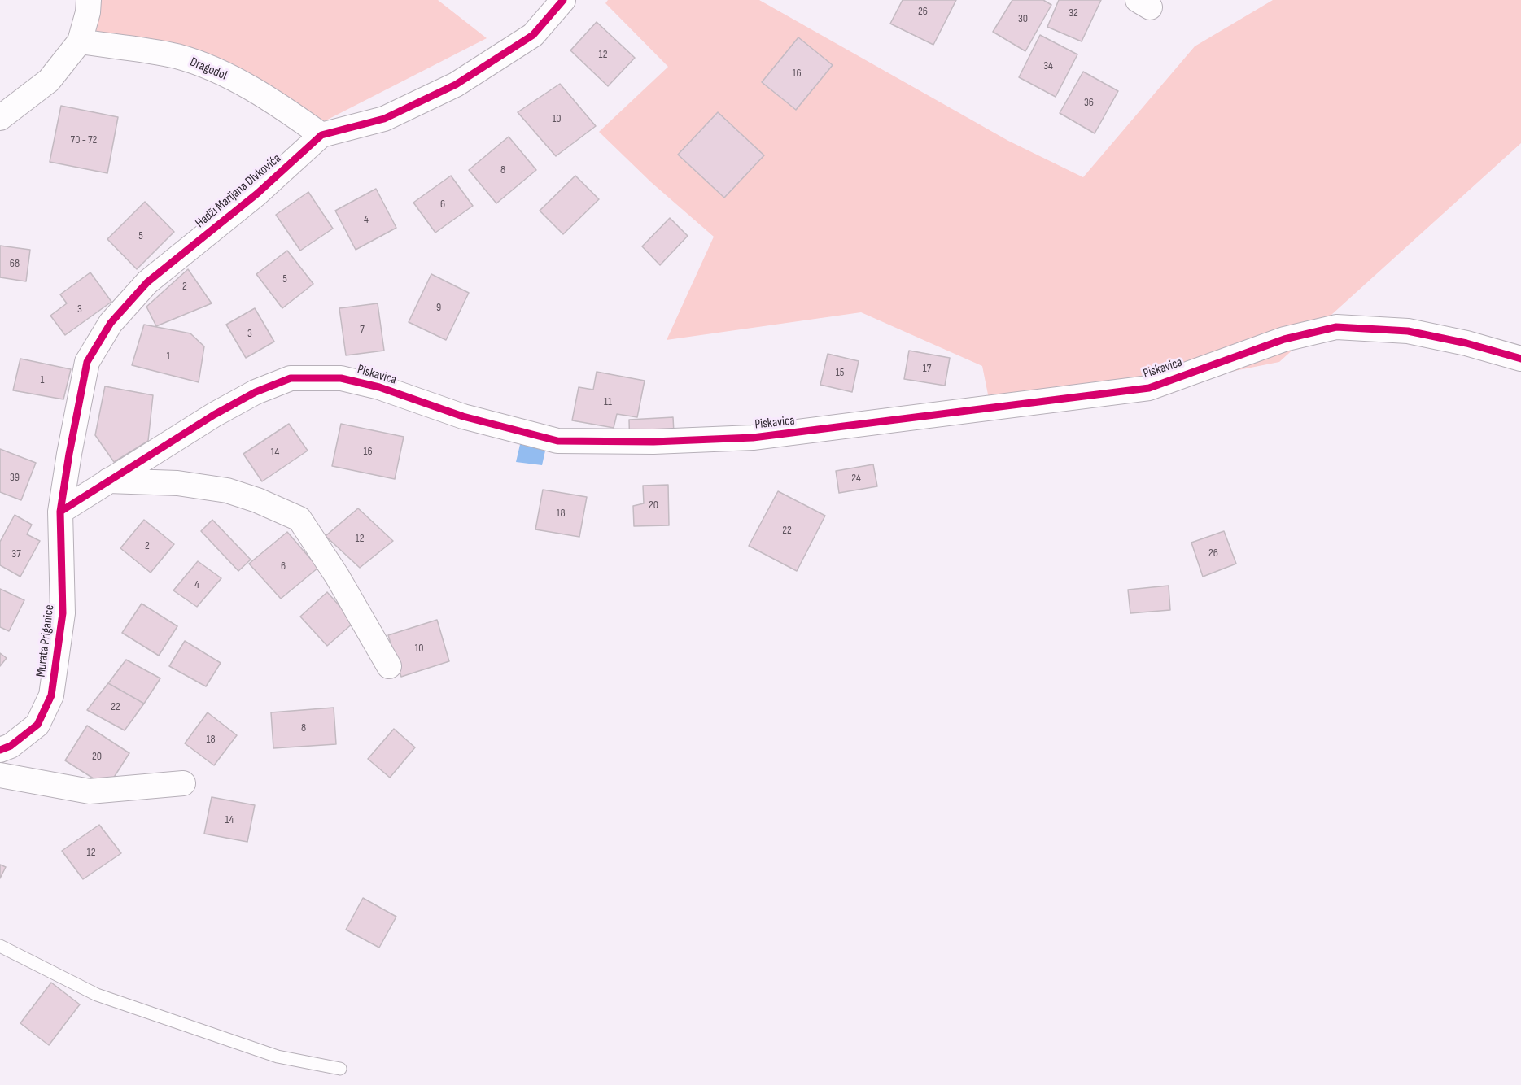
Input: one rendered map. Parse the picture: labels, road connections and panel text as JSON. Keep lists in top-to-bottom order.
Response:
{
  "streets": {
    "street": [
      "Dragodol",
      "Hadži Marijana Divkovića",
      "Piskavica",
      "Murata Priganice"
    ]
  },
  "crossings": [
    ["Dragodol", "Hadži Marijana Divkovića"],
    ["Hadži Marijana Divkovića", "Piskavica"],
    ["Hadži Marijana Divkovića", "Murata Priganice"],
    ["Piskavica", "Murata Priganice"]
  ],
  "house_numbers": [
    "26",
    "32",
    "30",
    "12",
    "34",
    "16",
    "36",
    "10",
    "70 - 72",
    "8",
    "6",
    "4",
    "5",
    "68",
    "5",
    "2",
    "9",
    "3",
    "7",
    "3",
    "1",
    "17",
    "15",
    "1",
    "11",
    "16",
    "14",
    "39",
    "24",
    "20",
    "18",
    "22",
    "12",
    "2",
    "26",
    "37",
    "6",
    "4",
    "10",
    "22",
    "8",
    "18",
    "20",
    "14",
    "12"
  ]
}
